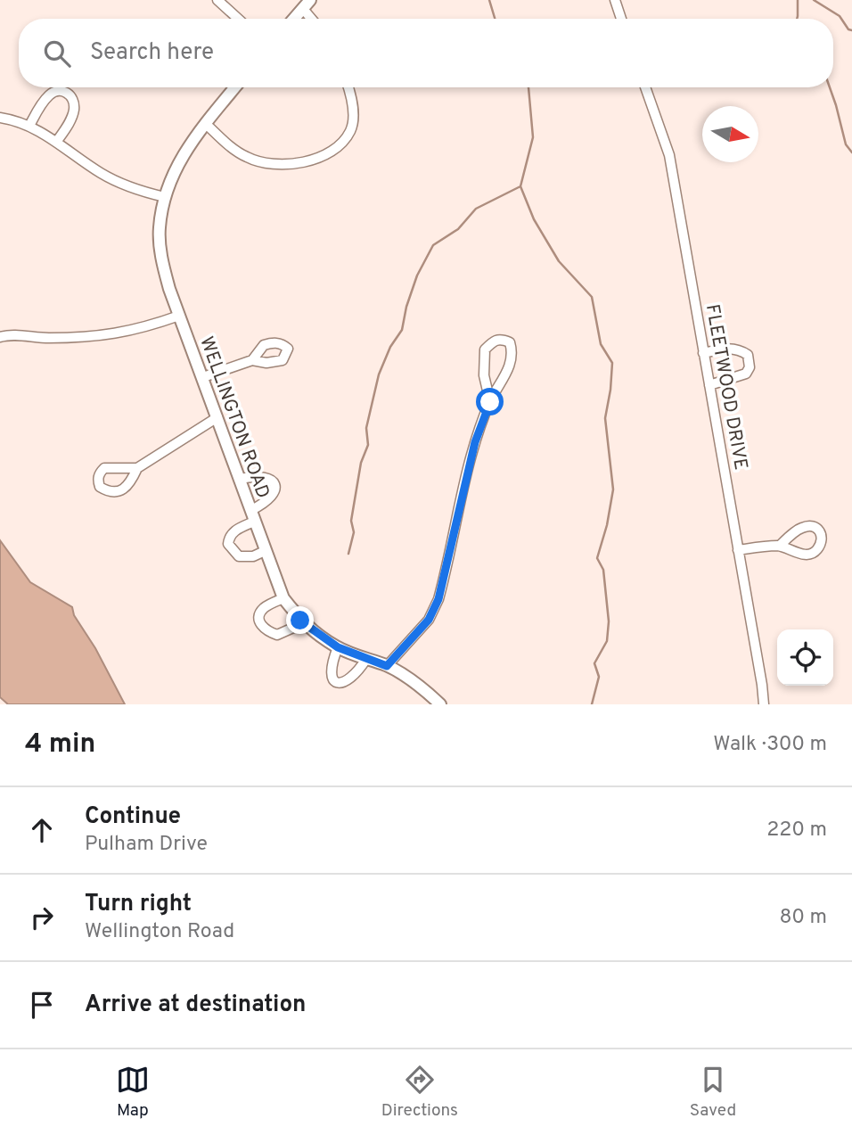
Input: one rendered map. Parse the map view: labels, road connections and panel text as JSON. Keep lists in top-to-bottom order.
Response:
{
  "streets": {
    "street": ["FLEETWOOD DRIVE", "WELLINGTON ROAD"]
  },
  "north": "right",
  "page": {
    "search": "Search here",
    "heading": ["4 min", "Walk · 300 m"],
    "list": [
      ["Continue", "Pulham Drive", "220 m"],
      ["Turn right", "Wellington Road", "80 m"],
      "Arrive at destination"
    ],
    "nav": ["Map", "Directions", "Saved"]
  }
}
